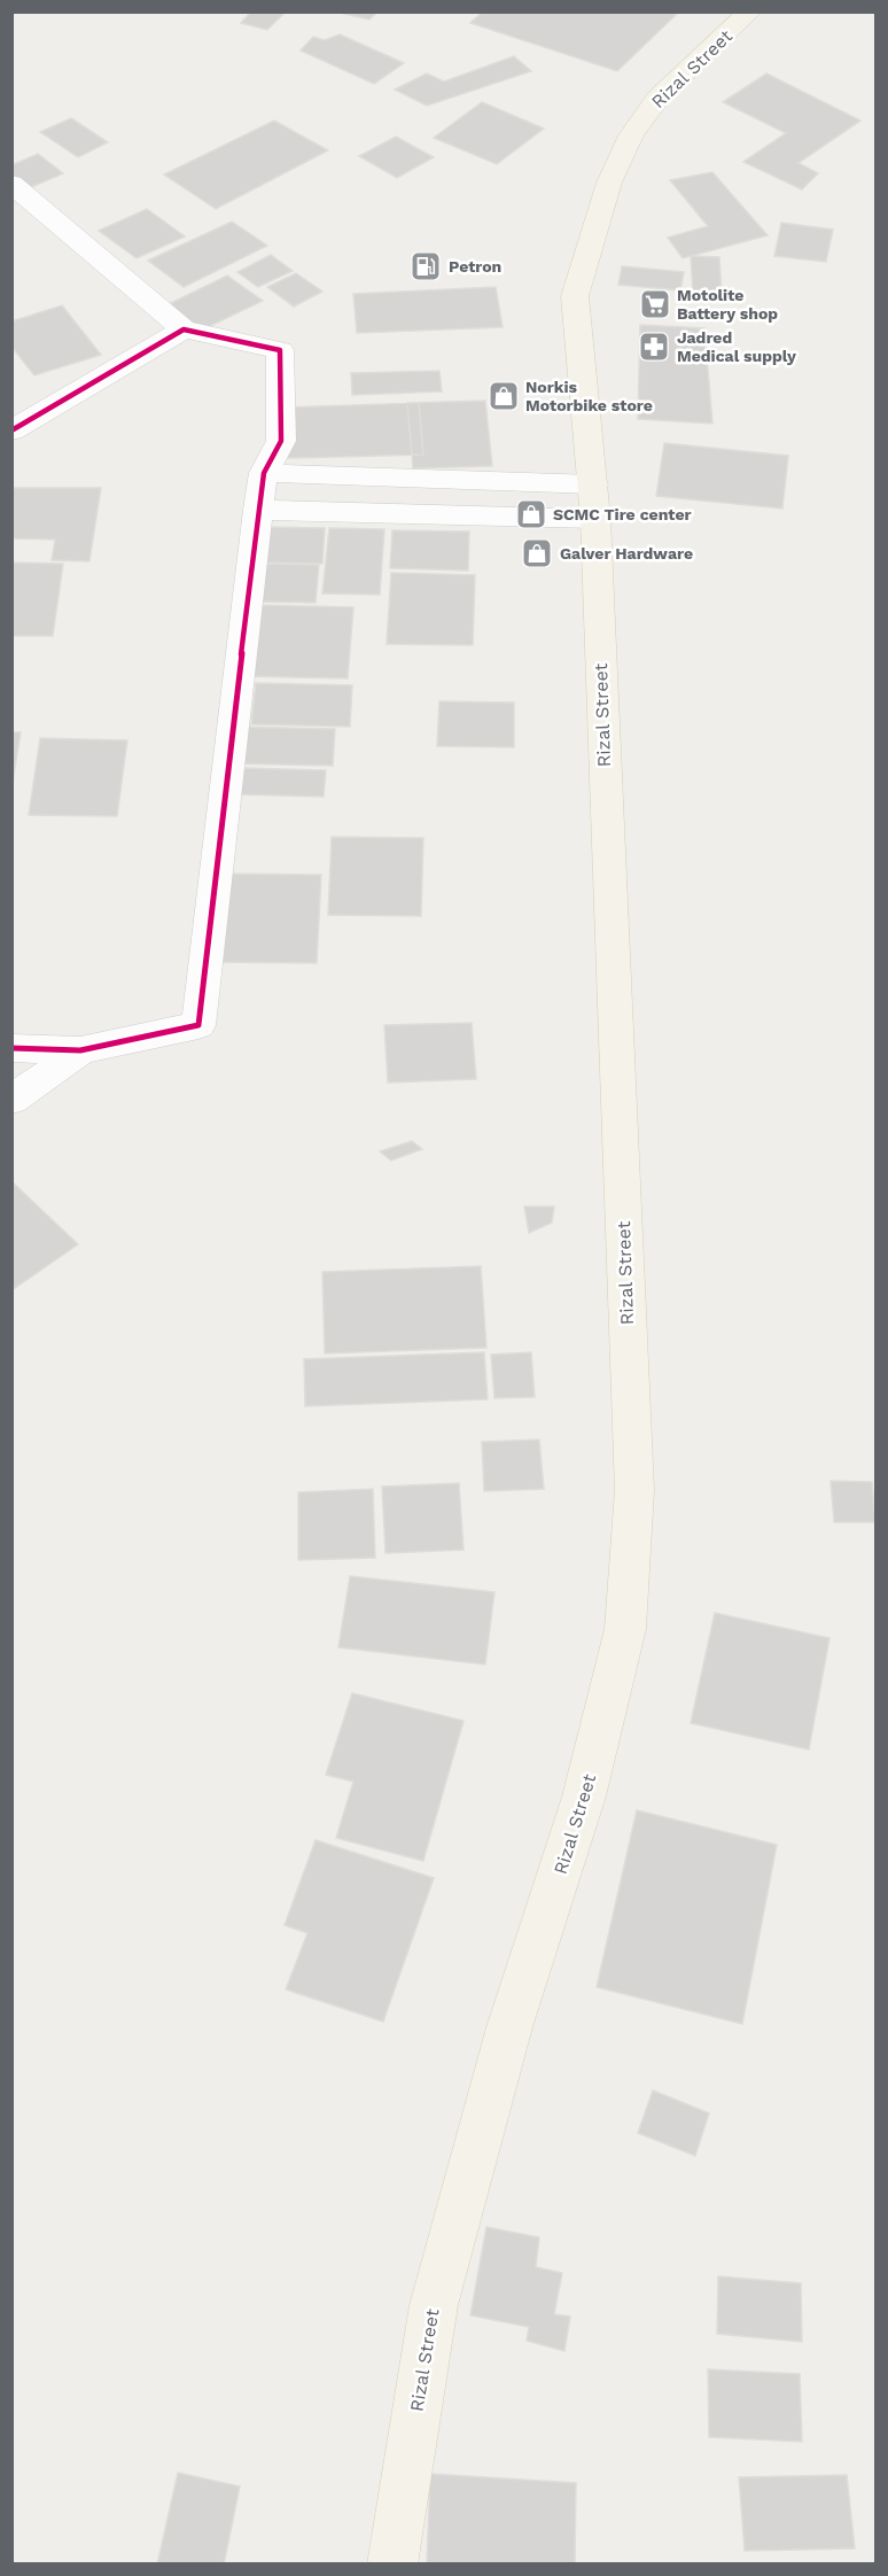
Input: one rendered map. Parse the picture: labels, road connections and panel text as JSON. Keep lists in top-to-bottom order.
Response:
{
  "streets": {
    "main road": ["Rizal Street"]
  },
  "places": {
    "fuel station": ["Petron"],
    "supermarket": ["Motolite Battery shop"],
    "pharmacy": ["Jadred Medical supply"],
    "shop": ["Norkis Motorbike store", "SCMC Tire center", "Galver Hardware"]
  }
}
